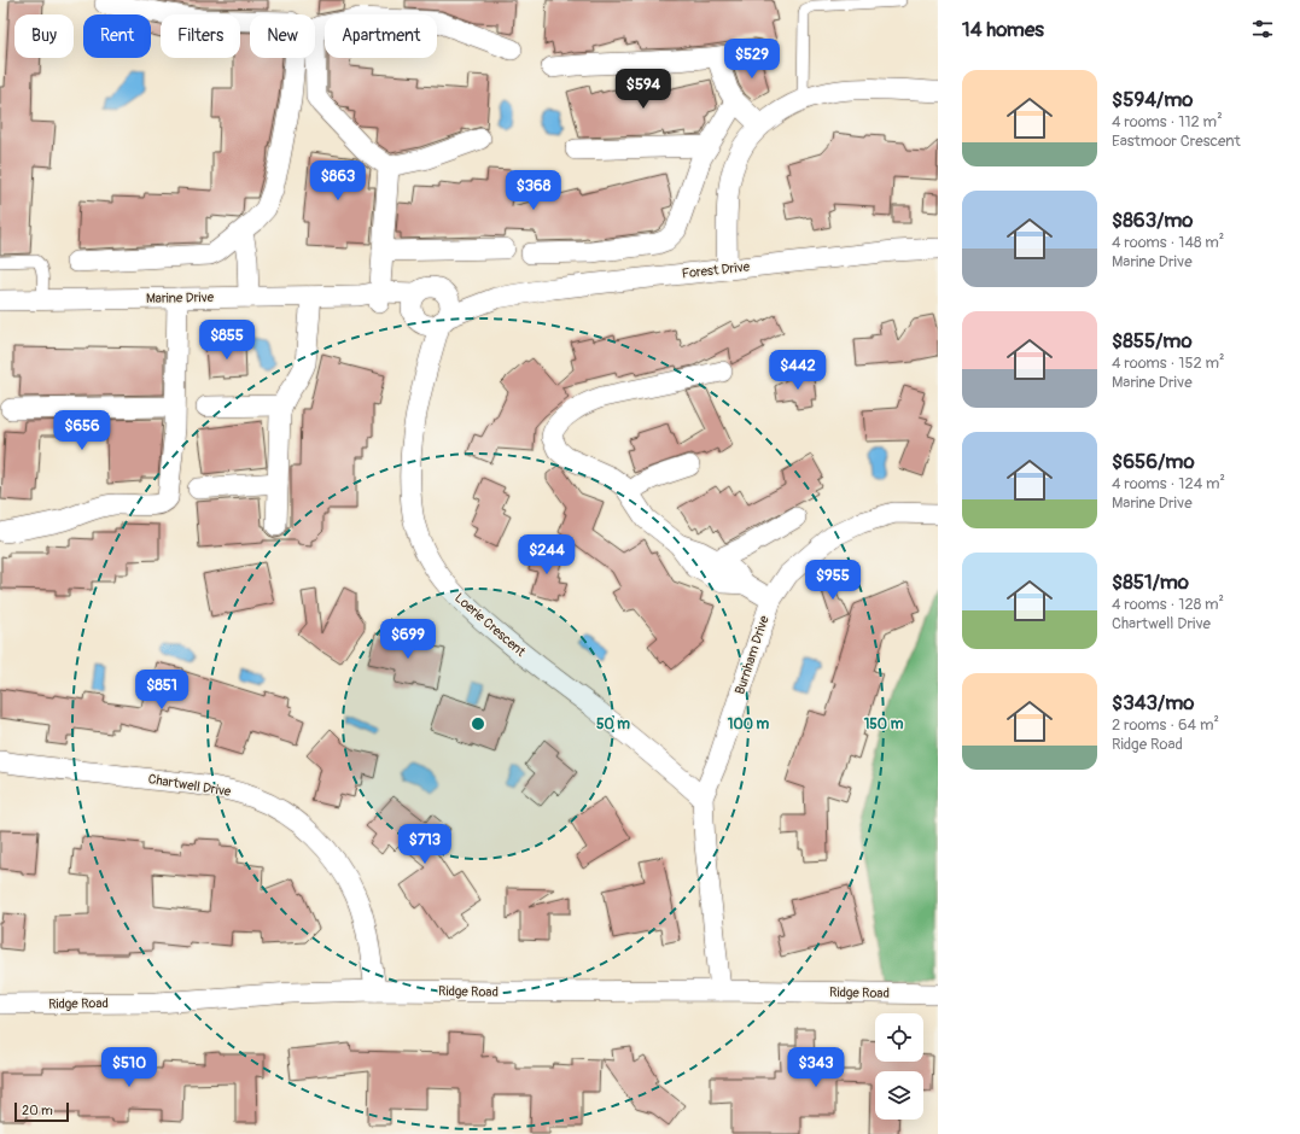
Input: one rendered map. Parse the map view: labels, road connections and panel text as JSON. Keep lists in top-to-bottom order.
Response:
{
  "streets": {
    "street": [
      "Forest Drive",
      "Marine Drive",
      "Loerie Crescent",
      "Burnham Drive",
      "Chartwell Drive",
      "Ridge Road"
    ]
  },
  "crossings": [
    ["Forest Drive", "Marine Drive"],
    ["Forest Drive", "Loerie Crescent"],
    ["Marine Drive", "Loerie Crescent"],
    ["Loerie Crescent", "Burnham Drive"],
    ["Burnham Drive", "Ridge Road"],
    ["Chartwell Drive", "Ridge Road"]
  ],
  "scale_bar": "20 m",
  "page": {
    "heading": "14 homes",
    "chip": [
      "Buy",
      "Rent",
      "Filters",
      "New",
      "Apartment"
    ],
    "price": [
      "$529",
      "$594",
      "$863",
      "$368",
      "$855",
      "$442",
      "$656",
      "$244",
      "$955",
      "$699",
      "$851",
      "$713",
      "$510",
      "$343"
    ],
    "list": [
      {
        "name": "$594/mo",
        "note": "4 rooms · 112 m² · Eastmoor Crescent"
      },
      {
        "name": "$863/mo",
        "note": "4 rooms · 148 m² · Marine Drive"
      },
      {
        "name": "$855/mo",
        "note": "4 rooms · 152 m² · Marine Drive"
      },
      {
        "name": "$656/mo",
        "note": "4 rooms · 124 m² · Marine Drive"
      },
      {
        "name": "$851/mo",
        "note": "4 rooms · 128 m² · Chartwell Drive"
      },
      {
        "name": "$343/mo",
        "note": "2 rooms · 64 m² · Ridge Road"
      }
    ],
    "scale": "20 m"
  },
  "rings": ["50 m", "100 m", "150 m"]
}
